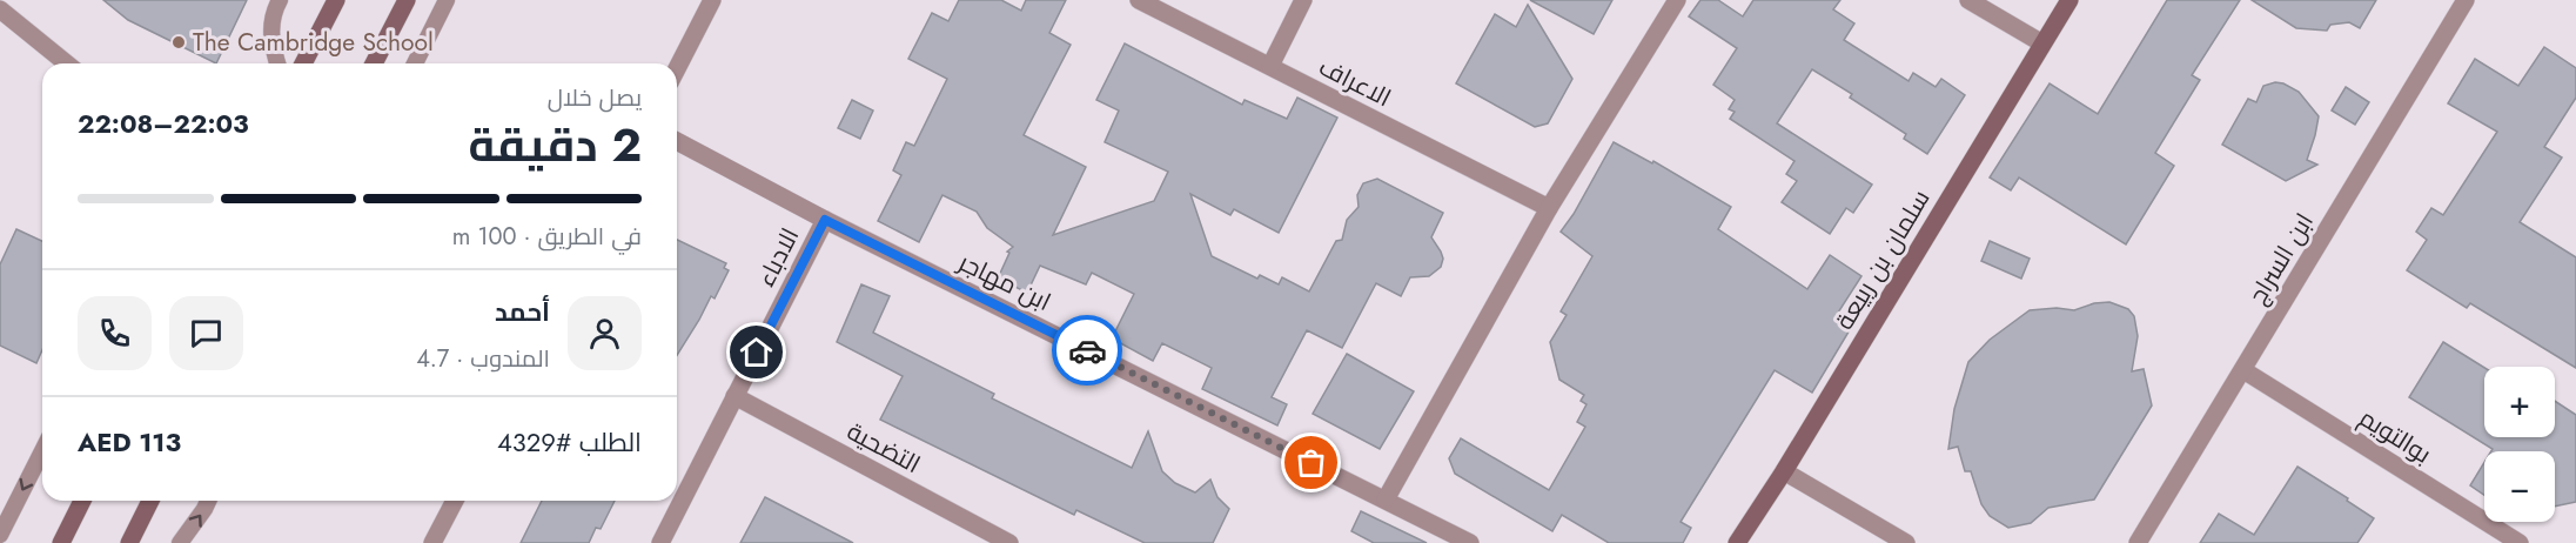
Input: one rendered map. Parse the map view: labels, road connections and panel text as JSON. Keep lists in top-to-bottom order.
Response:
{
  "streets": {
    "street": [
      "الاعراف",
      "الادباء",
      "ابن السراج",
      "سلمان بن ربيعة",
      "ابن مهاجر",
      "بوالتويم",
      "التضحية"
    ]
  },
  "crossings": [
    ["الادباء", "ابن مهاجر"],
    ["الادباء", "التضحية"],
    ["ابن السراج", "بوالتويم"]
  ],
  "places": ["The Cambridge School"],
  "page": {
    "heading": ["2 دقيقة", "يصل خلال", "22:03–22:08"],
    "panel": [
      "أحمد",
      "المندوب · 4.7",
      "الطلب #4329",
      "AED 113"
    ],
    "bar": "في الطريق · 100 m",
    "map_buttons": ["+", "−"]
  }
}
